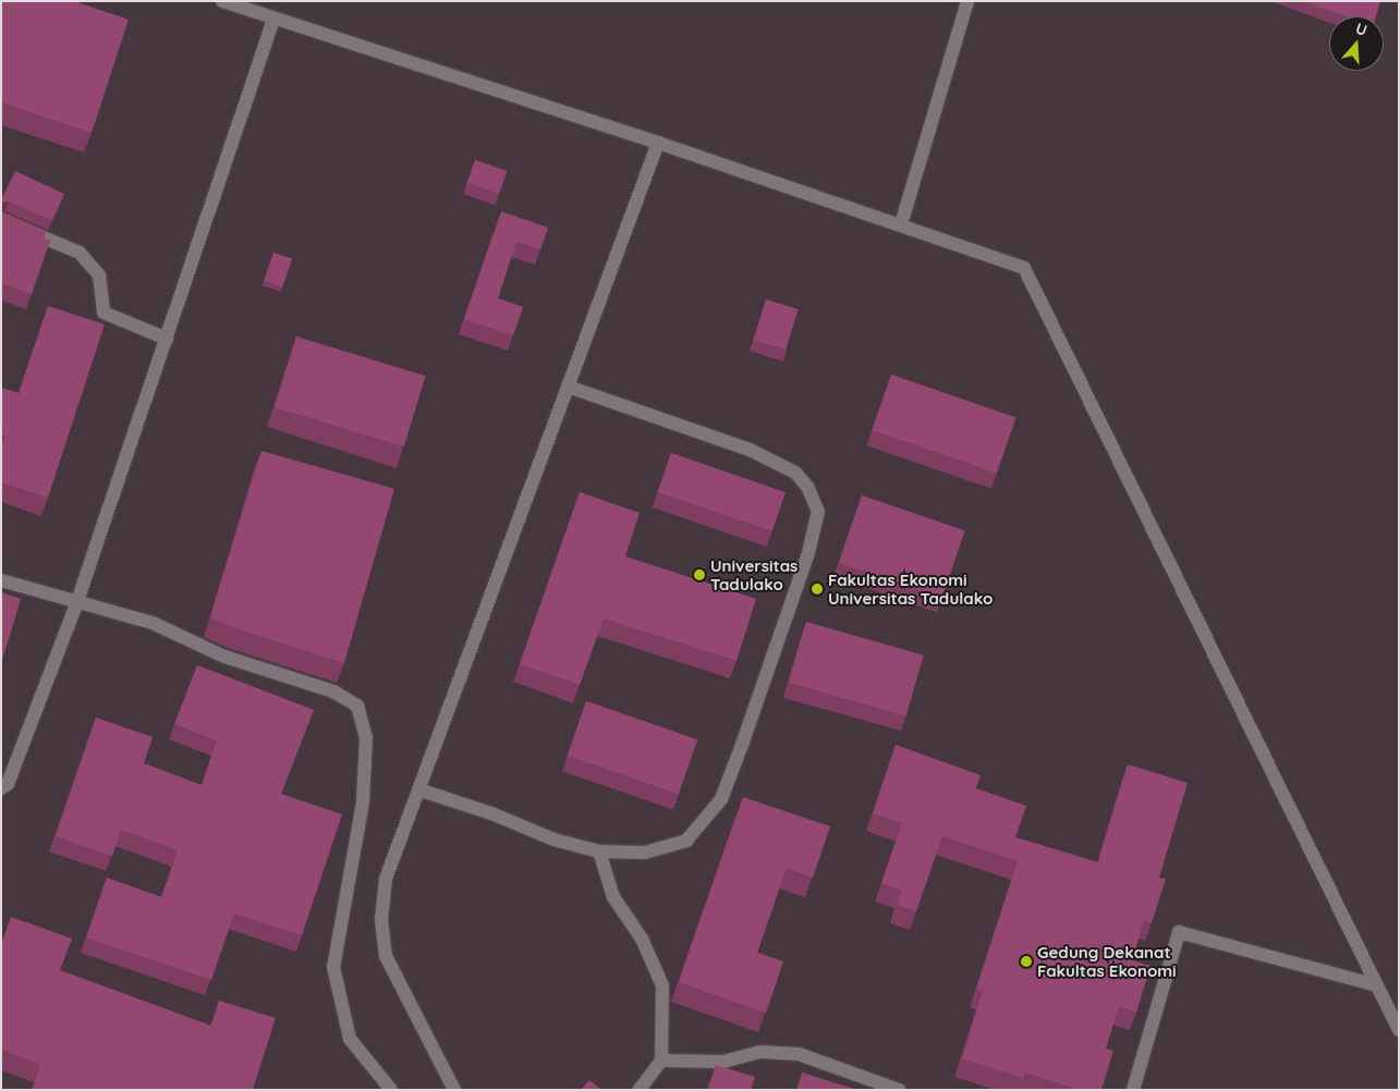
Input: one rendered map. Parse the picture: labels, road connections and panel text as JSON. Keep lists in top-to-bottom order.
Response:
{
  "places": ["Universitas Tadulako", "Fakultas Ekonomi Universitas Tadulako", "Gedung Dekanat Fakultas Ekonomi"],
  "north": "top"
}
